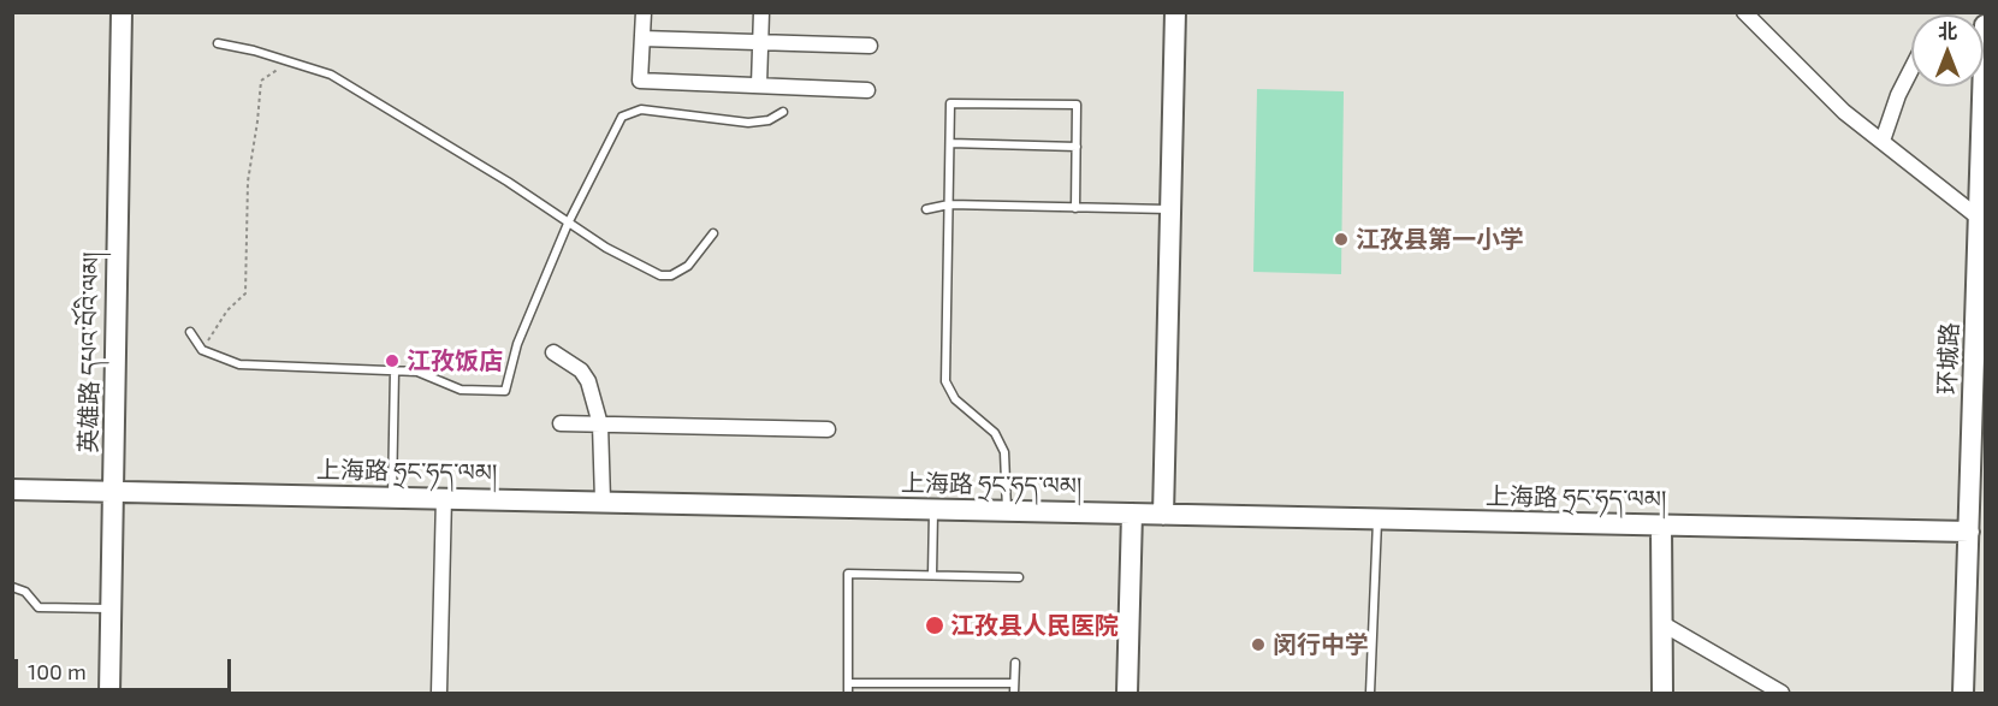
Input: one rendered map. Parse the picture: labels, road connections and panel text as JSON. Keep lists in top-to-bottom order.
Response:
{
  "streets": {
    "main road": ["英雄路 དཔའ་བོའི་ལམ།", "环城路", "上海路 ཧྲང་ཧད་ལམ།"]
  },
  "crossings": [
    ["英雄路 དཔའ་བོའི་ལམ།", "上海路 ཧྲང་ཧད་ལམ།"],
    ["环城路", "上海路 ཧྲང་ཧད་ལམ།"]
  ],
  "places": [
    "江孜县第一小学",
    "江孜饭店",
    "江孜县人民医院",
    "闵行中学"
  ],
  "scale_bar": "100 m",
  "north": "top"
}
